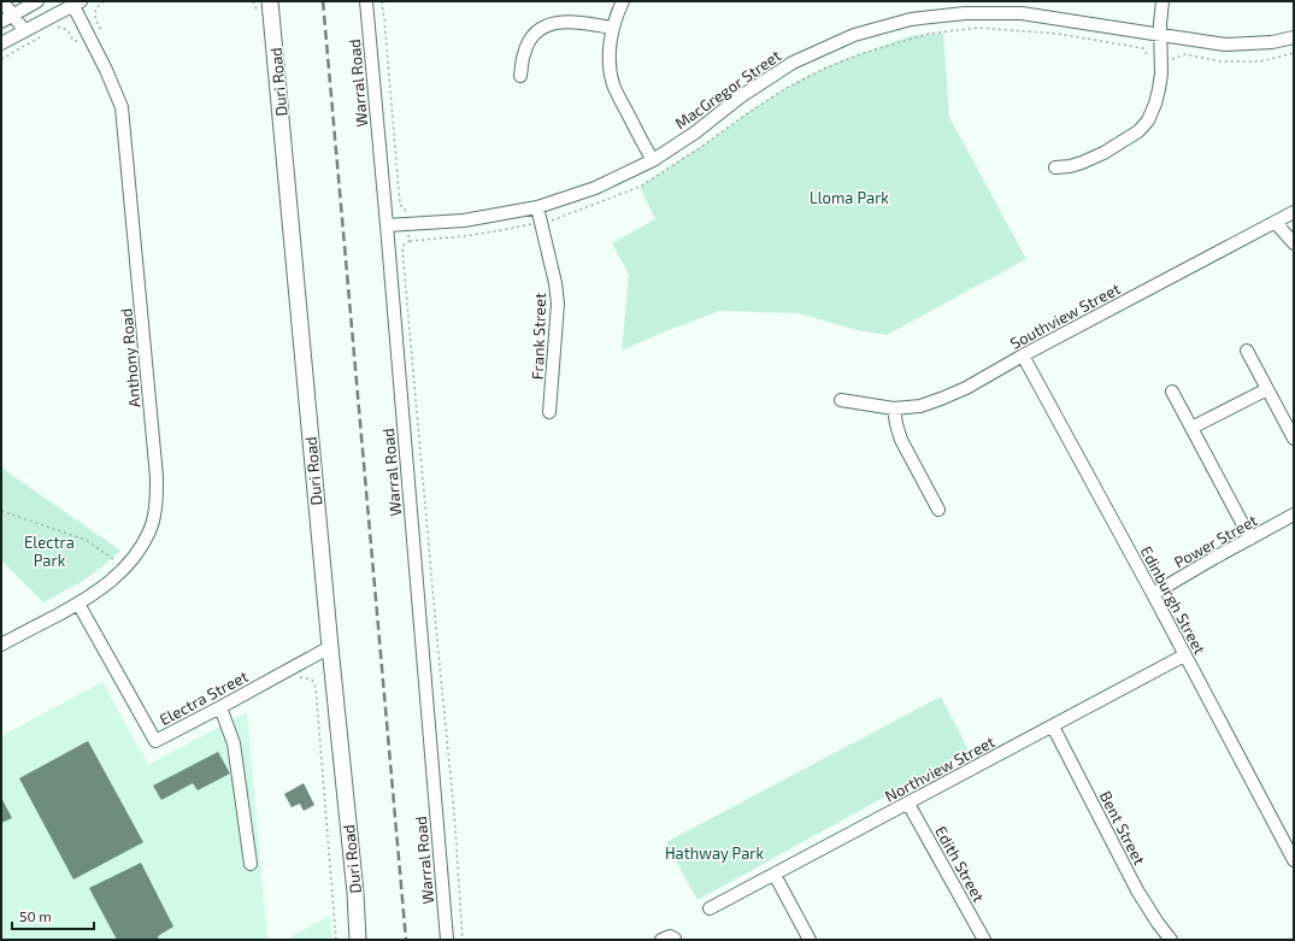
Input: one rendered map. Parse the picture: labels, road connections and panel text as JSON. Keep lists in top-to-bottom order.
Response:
{
  "streets": {
    "main road": ["Duri Road"],
    "street": [
      "Warral Road",
      "MacGregor Street",
      "Southview Street",
      "Frank Street",
      "Anthony Road",
      "Power Street",
      "Edinburgh Street",
      "Electra Street",
      "Northview Street",
      "Bent Street",
      "Edith Street"
    ]
  },
  "crossings": [
    ["Duri Road", "Electra Street"],
    ["Warral Road", "MacGregor Street"],
    ["MacGregor Street", "Frank Street"],
    ["Southview Street", "Edinburgh Street"],
    ["Anthony Road", "Electra Street"],
    ["Power Street", "Edinburgh Street"],
    ["Edinburgh Street", "Northview Street"],
    ["Northview Street", "Bent Street"],
    ["Northview Street", "Edith Street"]
  ],
  "parks": ["Lloma Park", "Electra Park", "Hathway Park"],
  "scale_bar": "50 m"
}
